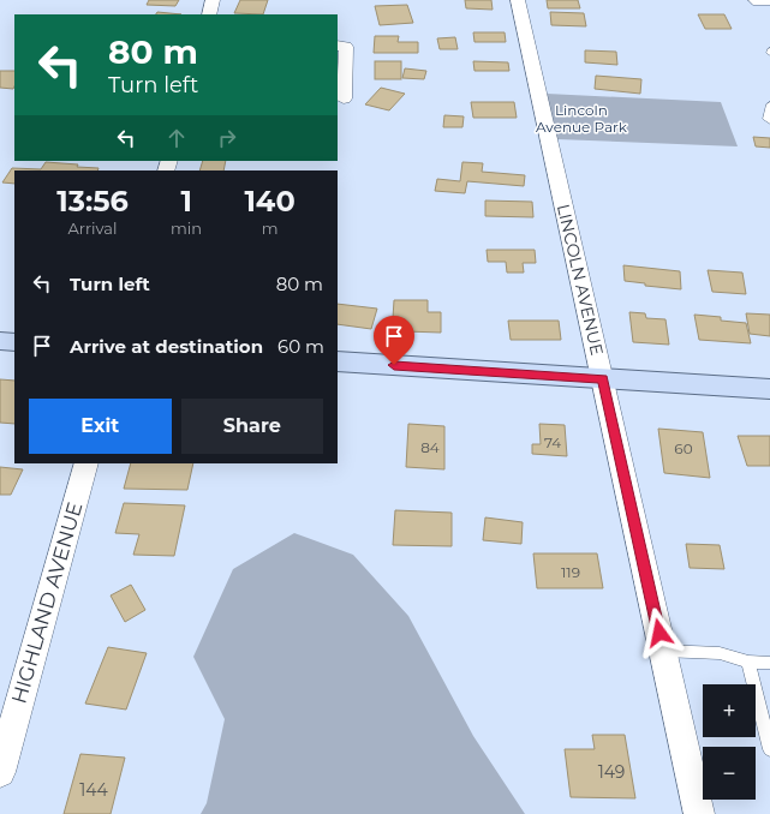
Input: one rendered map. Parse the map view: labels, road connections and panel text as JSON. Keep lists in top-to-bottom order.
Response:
{
  "streets": {
    "street": ["LINCOLN AVENUE", "HIGHLAND AVENUE"]
  },
  "parks": ["Lincoln Avenue Park"],
  "house_numbers": [
    "74",
    "84",
    "60",
    "119",
    "149",
    "144"
  ],
  "page": {
    "turn": ["80 m", "Turn left"],
    "eta": [
      "13:56",
      "Arrival",
      "1",
      "min",
      "140",
      "m"
    ],
    "list": [
      {
        "name": "Turn left",
        "value": "80 m"
      },
      {
        "name": "Arrive at destination",
        "value": "60 m"
      }
    ],
    "buttons": ["Exit", "Share"],
    "map_buttons": ["+", "−"]
  }
}
